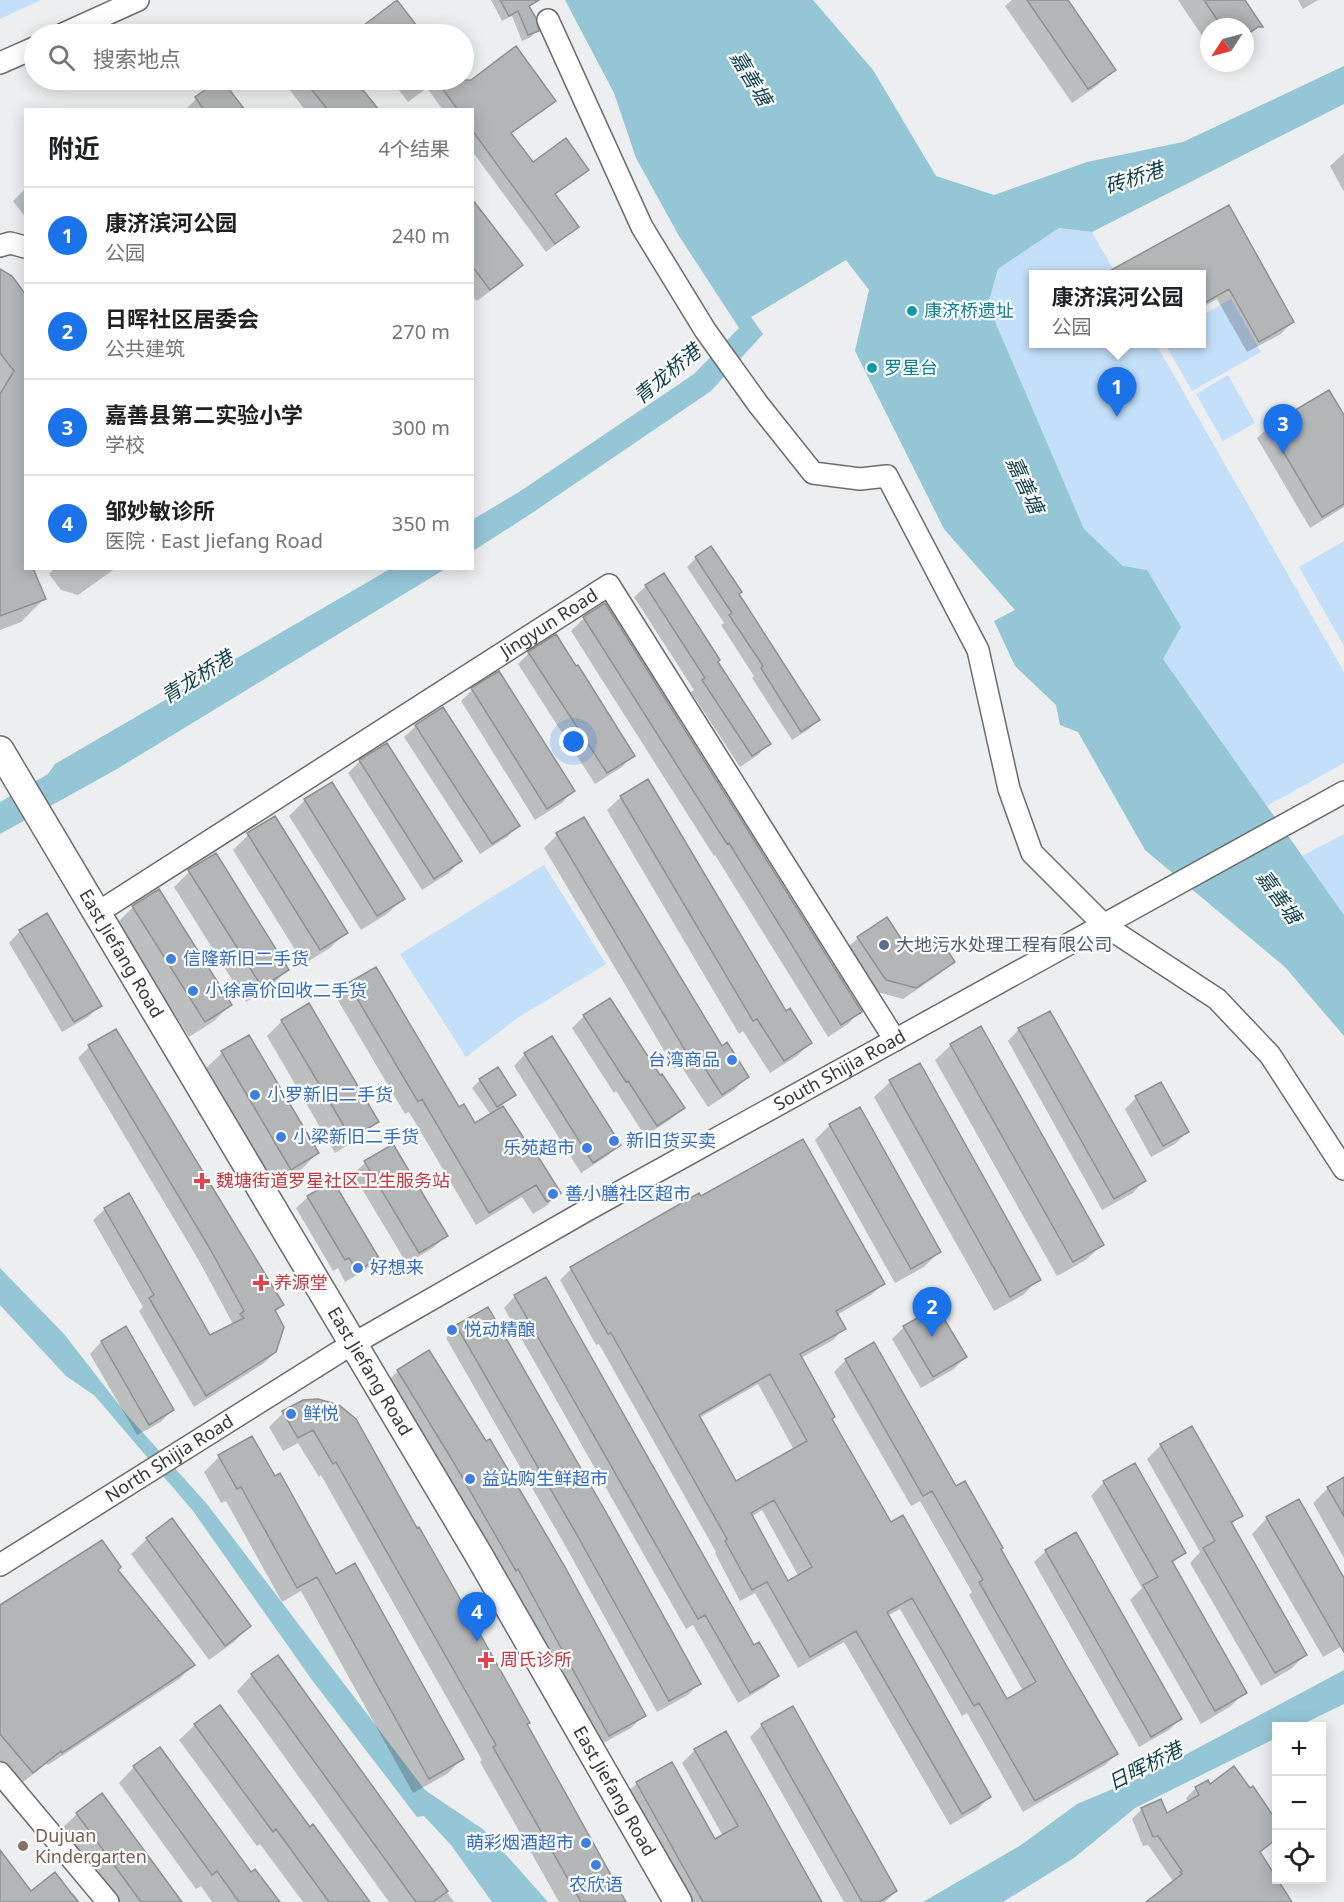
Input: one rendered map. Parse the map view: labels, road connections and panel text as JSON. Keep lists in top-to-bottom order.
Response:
{
  "streets": {
    "main road": ["East Jiefang Road"],
    "street": ["Jingyun Road", "South Shijia Road", "North Shijia Road"]
  },
  "crossings": [
    ["Jingyun Road", "East Jiefang Road"],
    ["Jingyun Road", "South Shijia Road"],
    ["East Jiefang Road", "South Shijia Road"],
    ["East Jiefang Road", "North Shijia Road"],
    ["South Shijia Road", "North Shijia Road"]
  ],
  "water": [
    "嘉善塘",
    "砖桥港",
    "青龙桥港",
    "日晖桥港"
  ],
  "places": {
    "other": [
      "康济桥遗址",
      "罗星台",
      "大地污水处理工程有限公司",
      "信隆新旧二手货",
      "小徐高价回收二手货",
      "台湾商品",
      "小罗新旧二手货",
      "小梁新旧二手货",
      "新旧货买卖",
      "乐苑超市",
      "善小膳社区超市",
      "好想来",
      "悦动精酿",
      "鲜悦",
      "益站购生鲜超市",
      "萌彩烟酒超市",
      "Dujuan Kindergarten",
      "农欣语"
    ],
    "health": ["魏塘街道罗星社区卫生服务站", "养源堂", "周氏诊所"]
  },
  "north": "bottom left",
  "page": {
    "search": "搜索地点",
    "heading": ["附近", "4个结果"],
    "list": [
      {
        "mark": "1",
        "name": "康济滨河公园",
        "note": "公园",
        "value": "240 m"
      },
      {
        "mark": "2",
        "name": "日晖社区居委会",
        "note": "公共建筑",
        "value": "270 m"
      },
      {
        "mark": "3",
        "name": "嘉善县第二实验小学",
        "note": "学校",
        "value": "300 m"
      },
      {
        "mark": "4",
        "name": "邹妙敏诊所",
        "note": "医院 · East Jiefang Road",
        "value": "350 m"
      }
    ],
    "popup": ["康济滨河公园", "公园"],
    "pins": [
      "1",
      "3",
      "2",
      "4"
    ],
    "map_buttons": ["+", "−"]
  }
}
